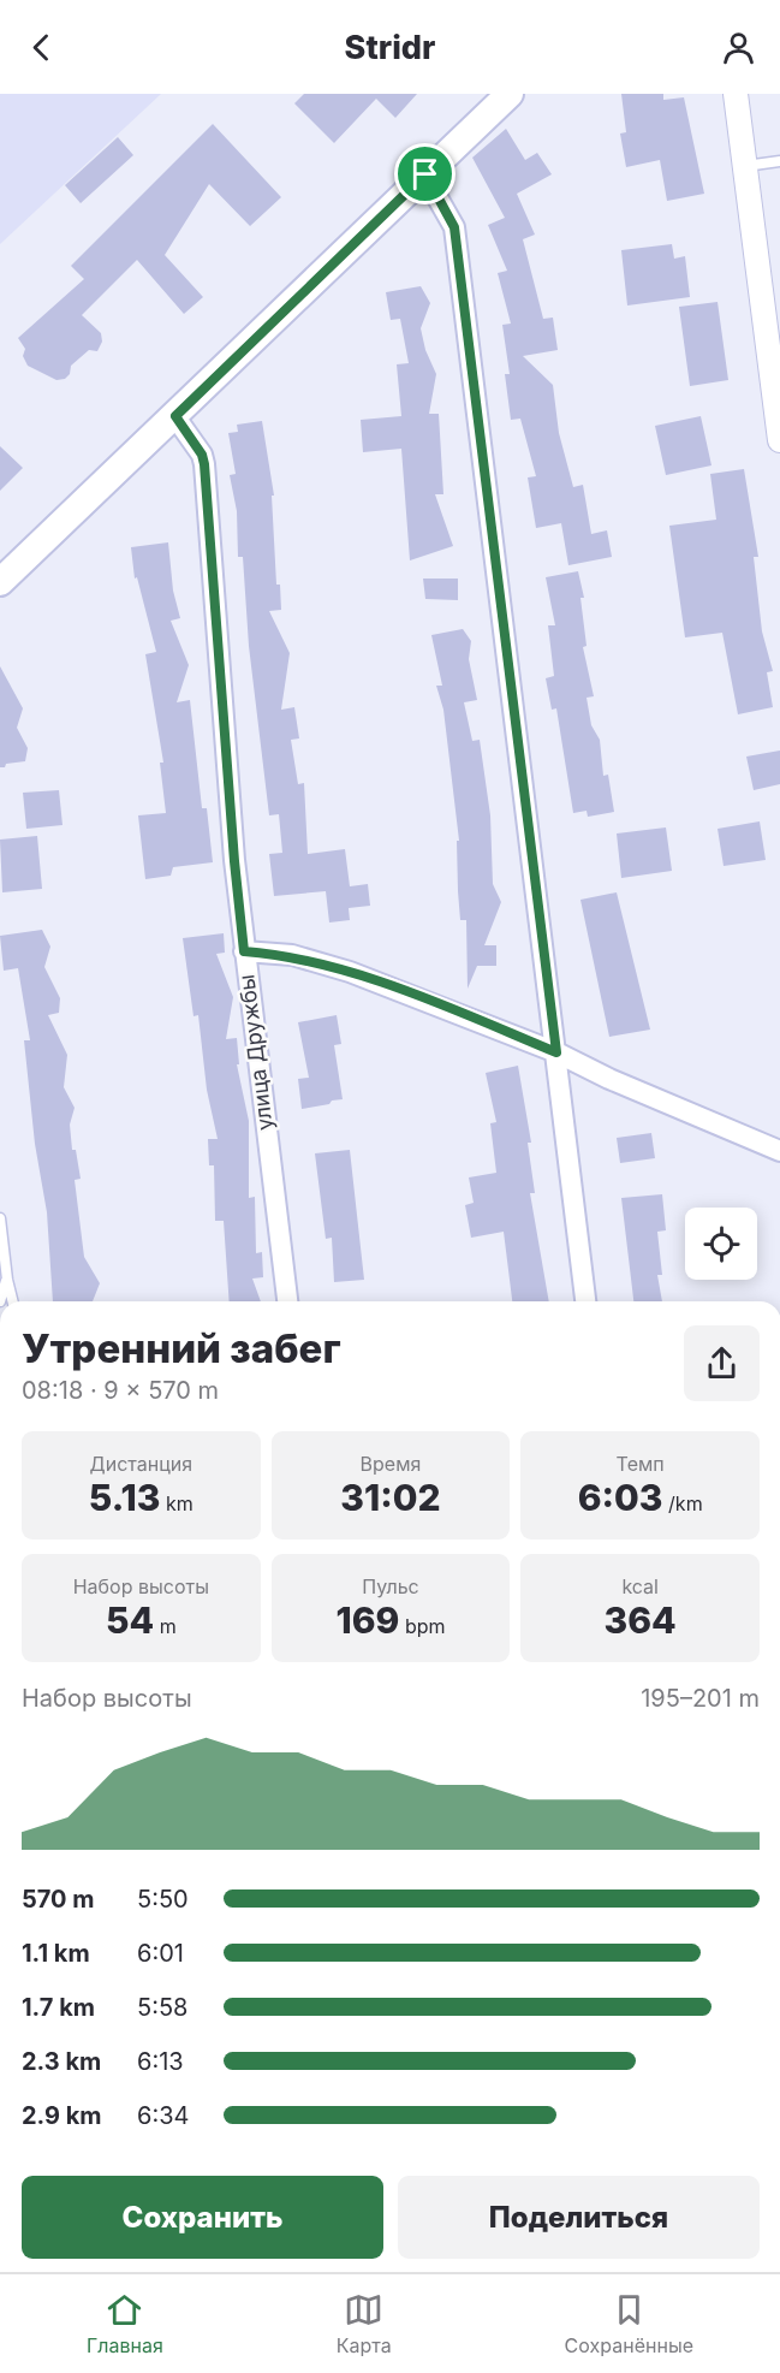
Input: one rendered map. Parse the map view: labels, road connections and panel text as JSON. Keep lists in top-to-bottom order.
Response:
{
  "streets": {
    "street": ["улица Дружбы"]
  },
  "page": {
    "header": "Stridr",
    "heading": ["Утренний забег", "08:18 · 9 × 570 m"],
    "stats": [
      ["Дистанция", "5.13 km"],
      ["Время", "31:02"],
      ["Темп", "6:03 /km"],
      ["Набор высоты", "54 m"],
      ["Пульс", "169 bpm"],
      ["kcal", "364"]
    ],
    "chart": ["Набор высоты", "195–201 m"],
    "list": [
      {
        "name": "570 m",
        "note": "5:50"
      },
      {
        "name": "1.1 km",
        "note": "6:01"
      },
      {
        "name": "1.7 km",
        "note": "5:58"
      },
      {
        "name": "2.3 km",
        "note": "6:13"
      },
      {
        "name": "2.9 km",
        "note": "6:34"
      }
    ],
    "buttons": ["Сохранить", "Поделиться"],
    "tabs": ["Главная", "Карта", "Сохранённые"]
  }
}
